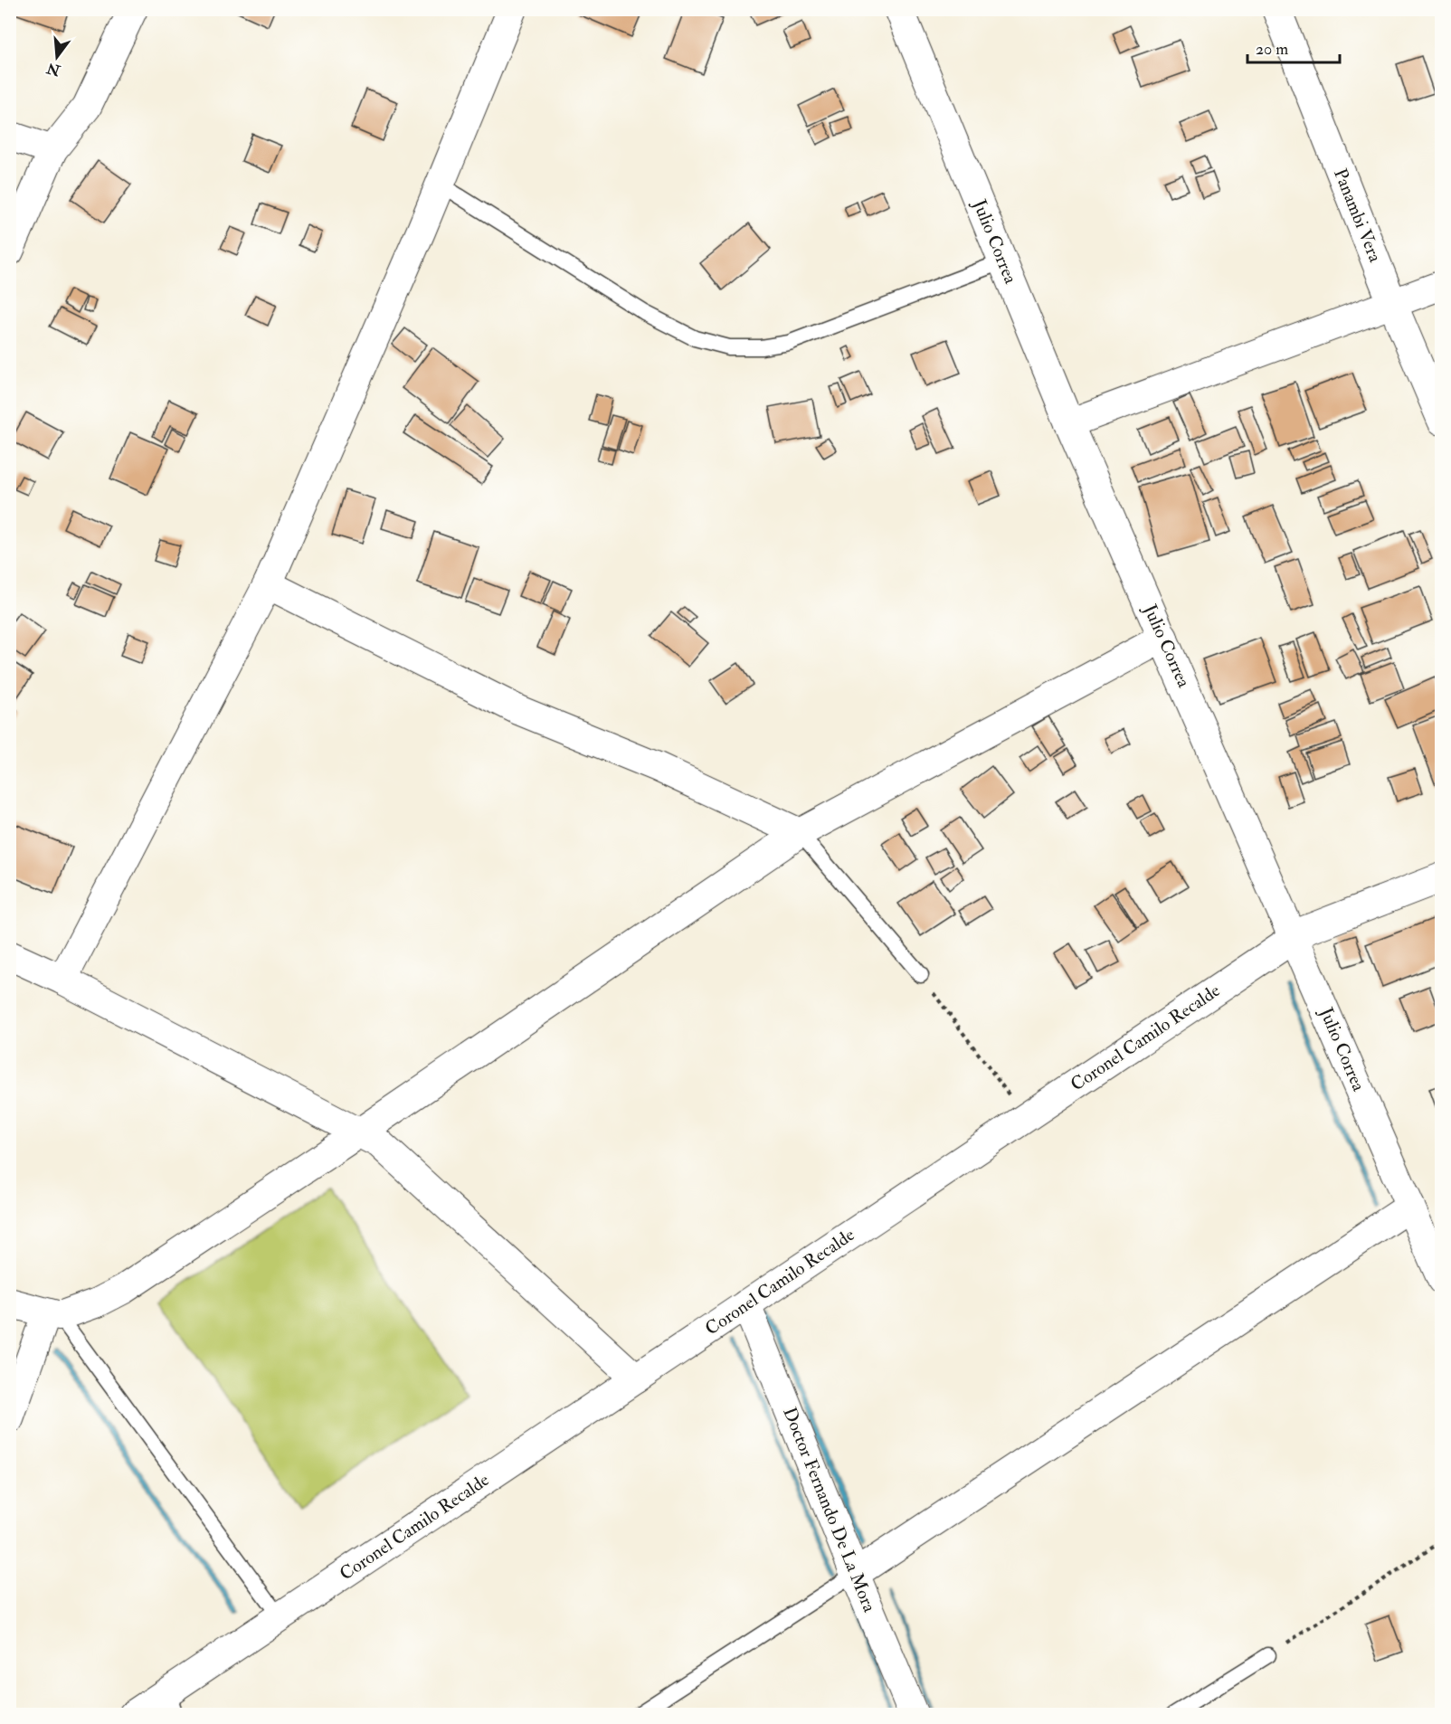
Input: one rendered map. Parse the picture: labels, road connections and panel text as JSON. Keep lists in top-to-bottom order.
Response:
{
  "streets": {
    "street": [
      "Panambi Vera",
      "Julio Correa",
      "Coronel Camilo Recalde",
      "Doctor Fernando De La Mora"
    ]
  },
  "crossings": [
    ["Julio Correa", "Coronel Camilo Recalde"],
    ["Coronel Camilo Recalde", "Doctor Fernando De La Mora"]
  ],
  "scale_bar": "20 m",
  "north": "bottom"
}
